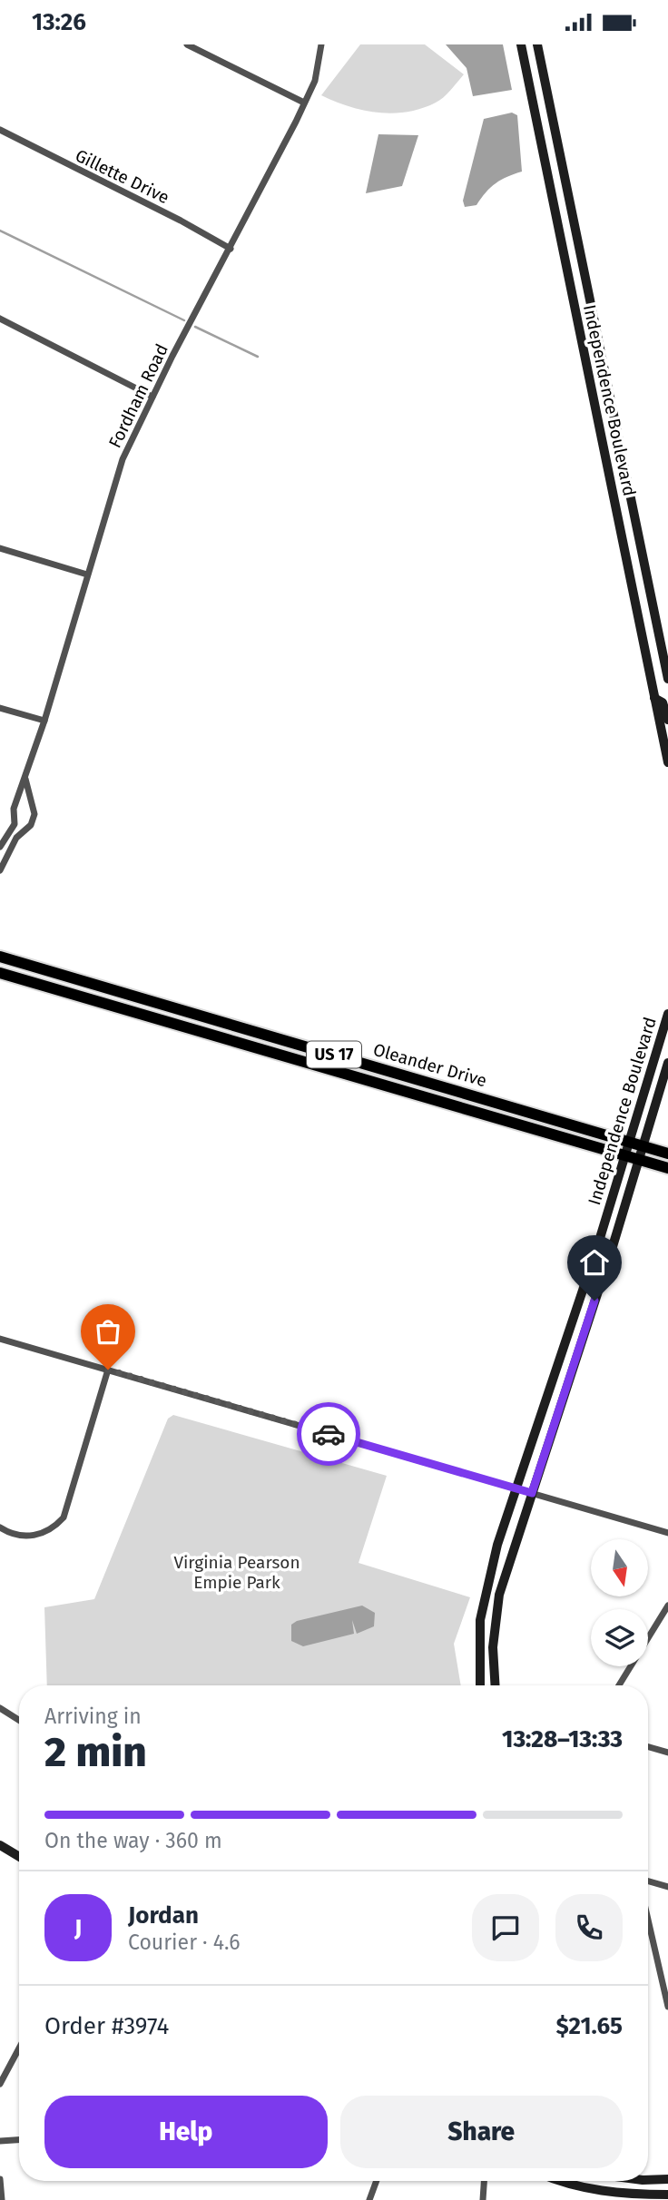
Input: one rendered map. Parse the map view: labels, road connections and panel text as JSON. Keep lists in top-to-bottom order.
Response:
{
  "streets": {
    "main road": ["Independence Boulevard", "US 17", "Oleander Drive"],
    "street": ["Gillette Drive", "Fordham Road"]
  },
  "crossings": [
    ["Gillette Drive", "Fordham Road"],
    ["Independence Boulevard", "Oleander Drive"]
  ],
  "parks": ["Virginia Pearson Empie Park"],
  "north": "bottom",
  "page": {
    "status": "13:26",
    "heading": ["2 min", "Arriving in", "13:28–13:33"],
    "panel": [
      "Jordan",
      "Courier · 4.6",
      "Order #3974",
      "$21.65"
    ],
    "bar": "On the way · 360 m",
    "round": "J",
    "buttons": ["Help", "Share"]
  }
}
